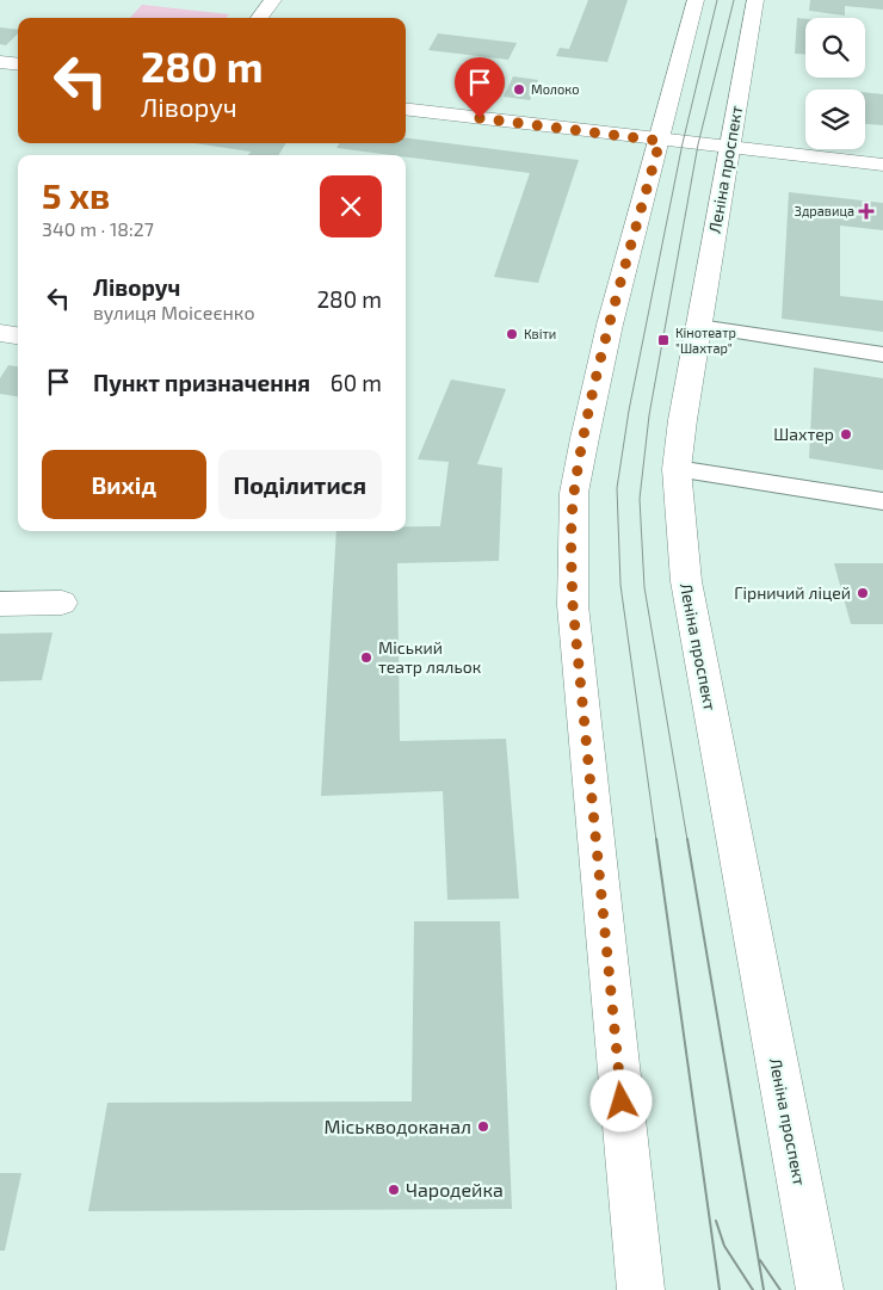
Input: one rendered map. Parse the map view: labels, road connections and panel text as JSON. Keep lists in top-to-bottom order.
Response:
{
  "streets": {
    "main road": ["Леніна проспект"]
  },
  "places": {
    "other": [
      "Молоко",
      "Квіти",
      "Шахтер",
      "Гірничий ліцей",
      "Міський театр ляльок",
      "Міськводоканал",
      "Чародейка"
    ],
    "health": ["Здравица"],
    "transit": ["Кінотеатр \"Шахтар\""]
  },
  "page": {
    "turn": ["280 m", "Ліворуч"],
    "heading": ["5 хв", "340 m · 18:27"],
    "list": [
      {
        "name": "Ліворуч",
        "note": "вулиця Моісеєнко",
        "value": "280 m"
      },
      {
        "name": "Пункт призначення",
        "value": "60 m"
      }
    ],
    "buttons": ["Вихід", "Поділитися"]
  }
}
